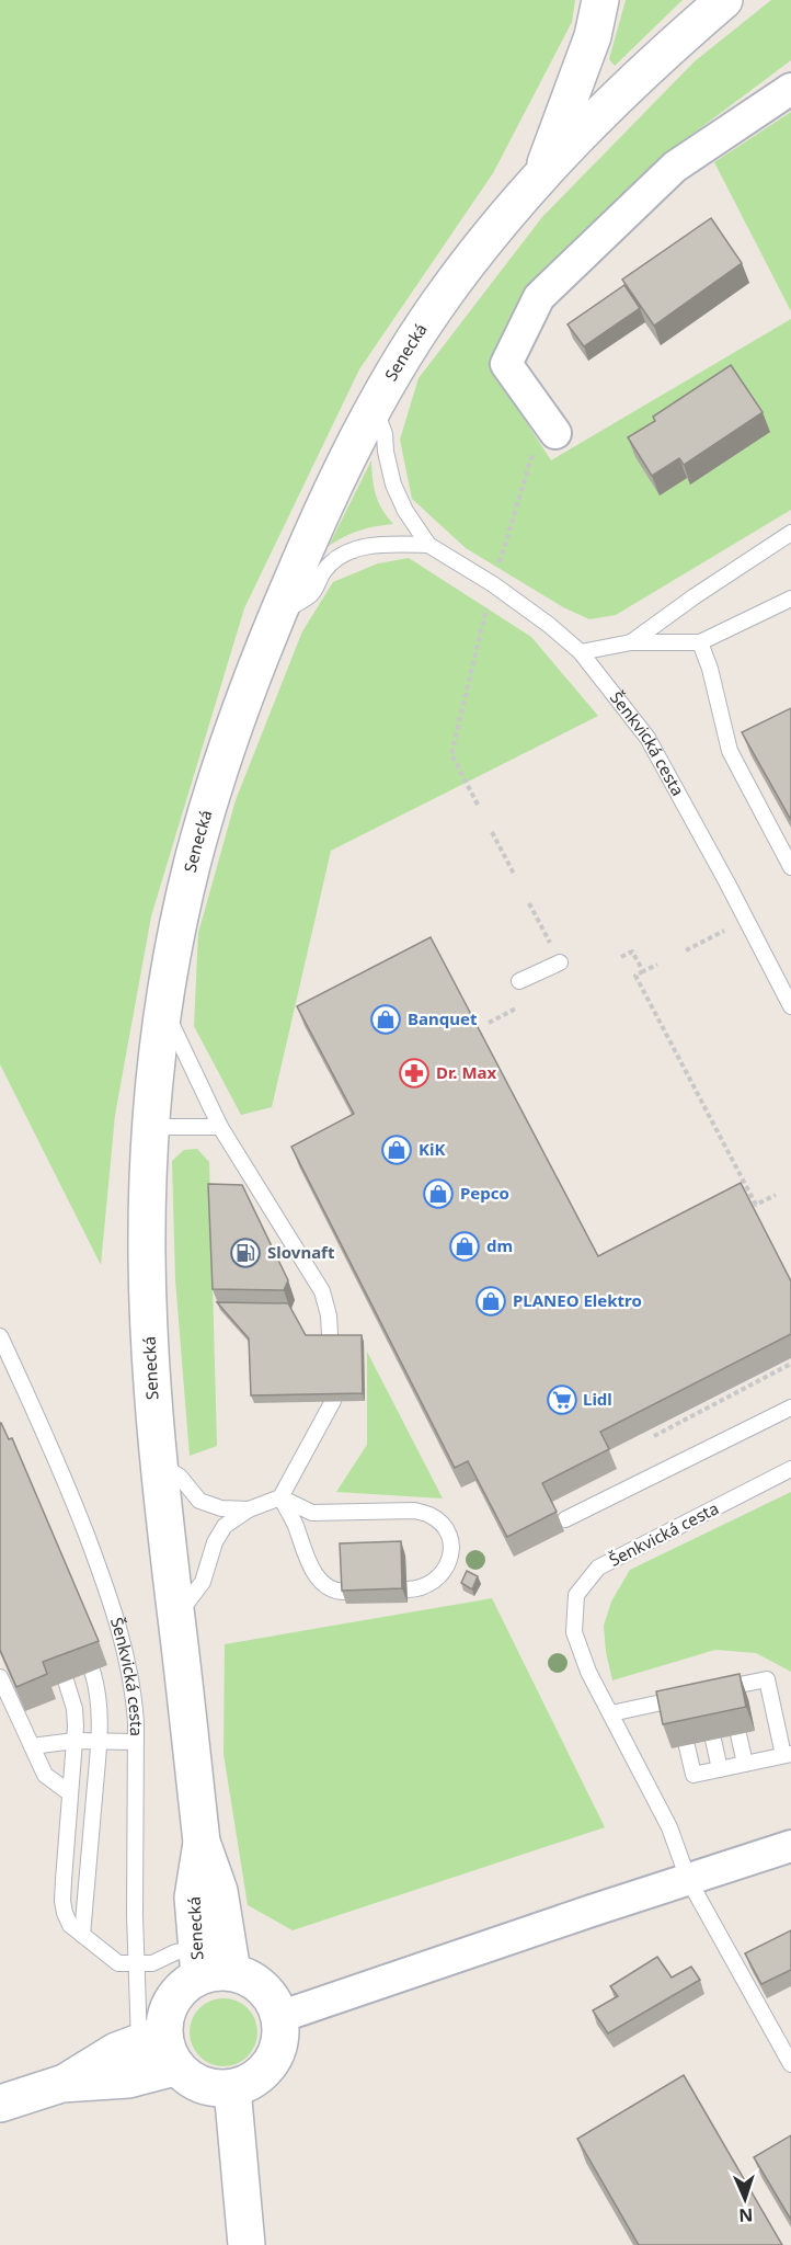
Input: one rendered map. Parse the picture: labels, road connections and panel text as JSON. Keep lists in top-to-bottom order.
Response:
{
  "streets": {
    "main road": ["Senecká"],
    "lane": ["Šenkvická cesta"]
  },
  "crossings": [
    ["Senecká", "Šenkvická cesta"]
  ],
  "places": {
    "shop": [
      "Banquet",
      "KiK",
      "Pepco",
      "dm",
      "PLANEO Elektro"
    ],
    "pharmacy": ["Dr. Max"],
    "fuel station": ["Slovnaft"],
    "supermarket": ["Lidl"]
  },
  "north": "bottom"
}
